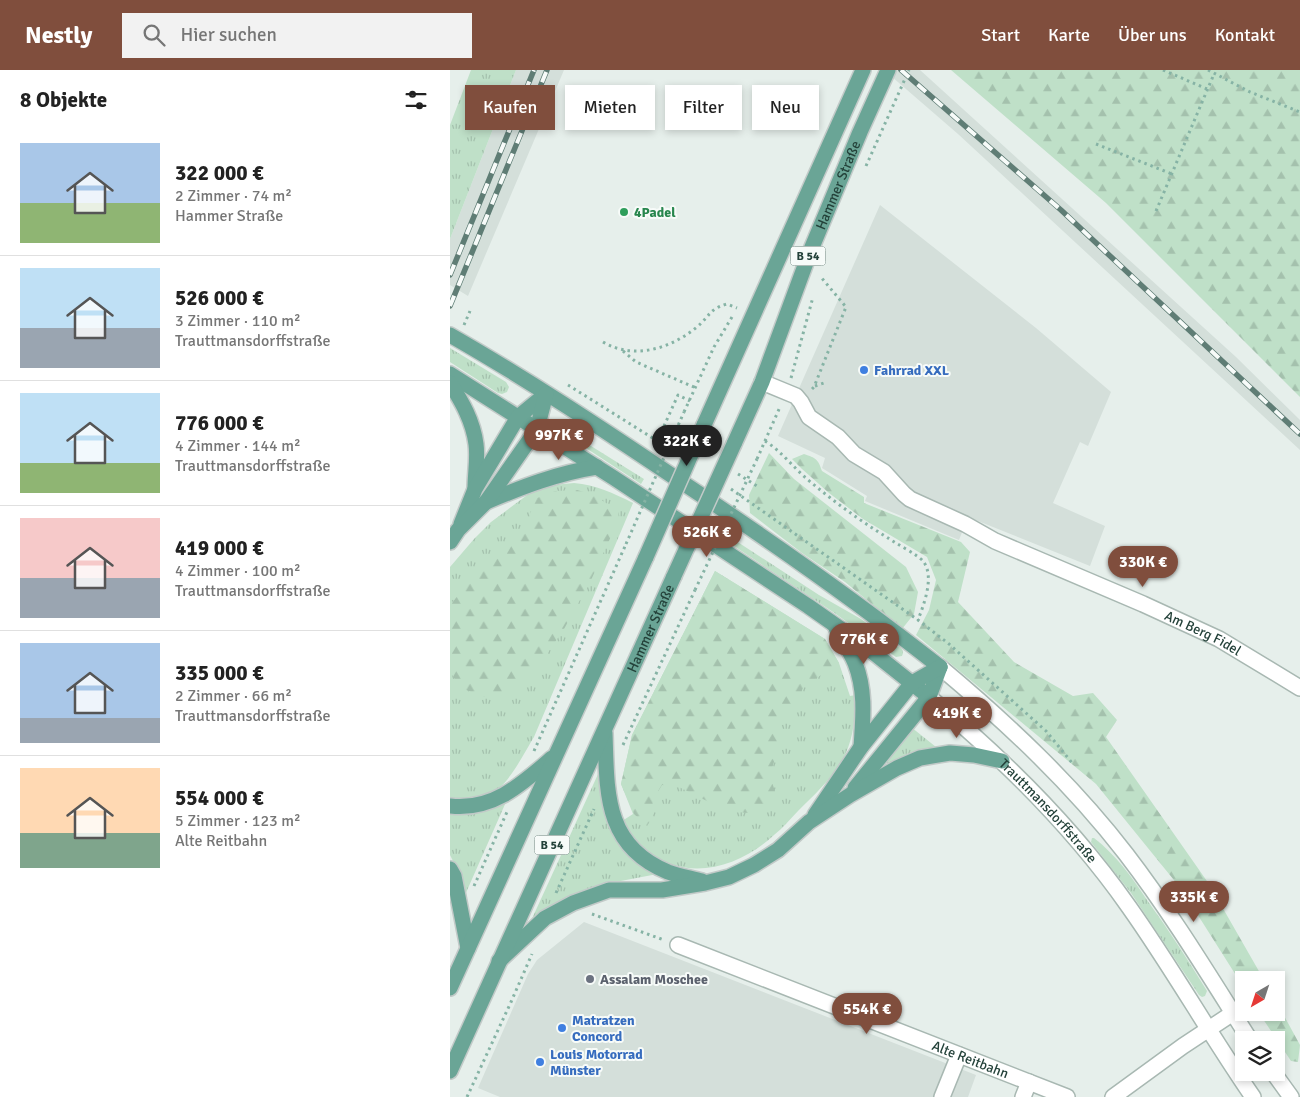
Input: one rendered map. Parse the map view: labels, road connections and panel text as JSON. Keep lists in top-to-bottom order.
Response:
{
  "streets": {
    "main road": ["Hammer Straße", "B 54", "Trauttmansdorffstraße"],
    "street": ["Am Berg Fidel", "Alte Reitbahn"]
  },
  "places": [
    "4Padel",
    "Fahrrad XXL",
    "Assalam Moschee",
    "Matratzen Concord",
    "Louis Motorrad Münster"
  ],
  "north": "bottom left",
  "page": {
    "header": "Nestly",
    "search": "Hier suchen",
    "nav": [
      "Start",
      "Karte",
      "Über uns",
      "Kontakt"
    ],
    "heading": "8 Objekte",
    "chip": [
      "Kaufen",
      "Mieten",
      "Filter",
      "Neu"
    ],
    "list": [
      {
        "name": "322 000 €",
        "note": "2 Zimmer · 74 m² · Hammer Straße"
      },
      {
        "name": "526 000 €",
        "note": "3 Zimmer · 110 m² · Trauttmansdorffstraße"
      },
      {
        "name": "776 000 €",
        "note": "4 Zimmer · 144 m² · Trauttmansdorffstraße"
      },
      {
        "name": "419 000 €",
        "note": "4 Zimmer · 100 m² · Trauttmansdorffstraße"
      },
      {
        "name": "335 000 €",
        "note": "2 Zimmer · 66 m² · Trauttmansdorffstraße"
      },
      {
        "name": "554 000 €",
        "note": "5 Zimmer · 123 m² · Alte Reitbahn"
      }
    ],
    "price": [
      "997K €",
      "322K €",
      "526K €",
      "330K €",
      "776K €",
      "419K €",
      "335K €",
      "554K €"
    ]
  }
}
